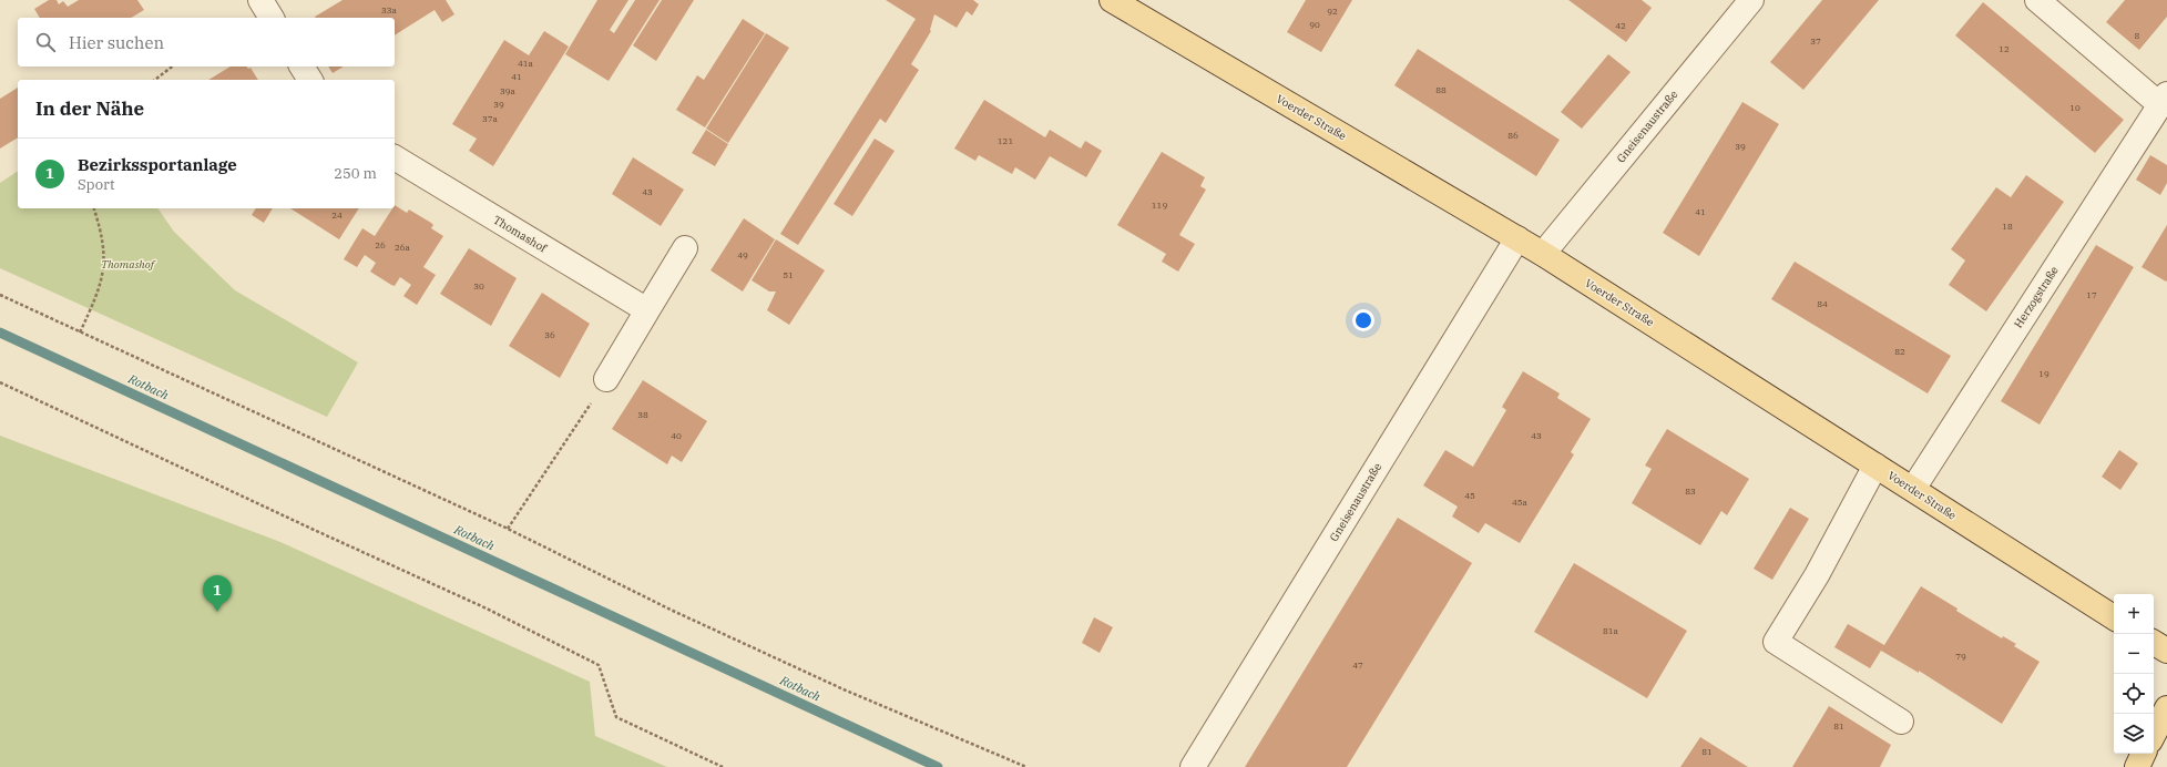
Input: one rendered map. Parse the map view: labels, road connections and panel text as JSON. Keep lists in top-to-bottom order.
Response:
{
  "streets": {
    "main road": ["Voerder Straße"],
    "street": ["Gneisenaustraße", "Thomashof", "Herzogstraße"]
  },
  "crossings": [
    ["Voerder Straße", "Gneisenaustraße"],
    ["Voerder Straße", "Herzogstraße"]
  ],
  "water": ["Rotbach"],
  "parks": ["Thomashof"],
  "house_numbers": [
    "33a",
    "92",
    "90",
    "42",
    "8",
    "37",
    "12",
    "41a",
    "41",
    "88",
    "39a",
    "39",
    "10",
    "37a",
    "86",
    "121",
    "39",
    "43",
    "119",
    "41",
    "24",
    "18",
    "26",
    "26a",
    "49",
    "51",
    "30",
    "17",
    "84",
    "36",
    "82",
    "19",
    "38",
    "40",
    "43",
    "83",
    "45",
    "45a",
    "81a",
    "79",
    "47",
    "81",
    "81"
  ],
  "page": {
    "search": "Hier suchen",
    "heading": "In der Nähe",
    "list": [
      {
        "mark": "1",
        "name": "Bezirkssportanlage",
        "note": "Sport",
        "value": "250 m"
      }
    ],
    "pins": "1",
    "map_buttons": ["+", "−"]
  }
}
